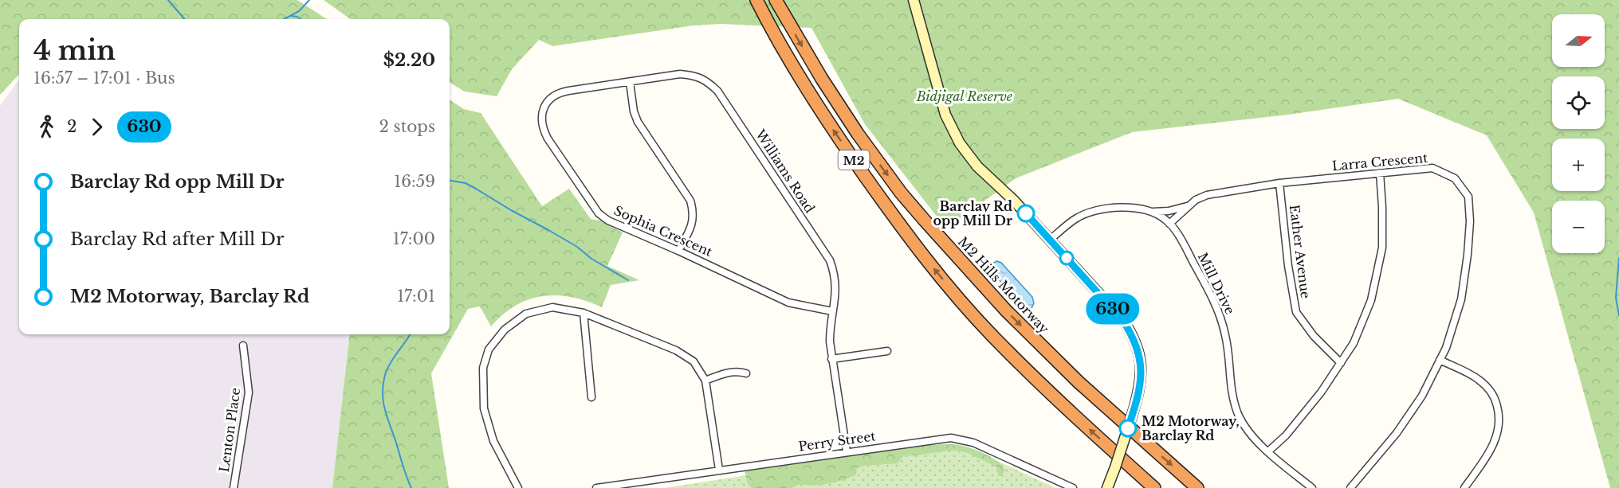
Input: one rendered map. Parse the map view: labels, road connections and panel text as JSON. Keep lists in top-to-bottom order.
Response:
{
  "streets": {
    "highway": ["M2", "M2 Hills Motorway"],
    "street": [
      "Larra Crescent",
      "Williams Road",
      "Sophia Crescent",
      "Eather Avenue",
      "Mill Drive",
      "Lenton Place",
      "Perry Street"
    ]
  },
  "crossings": [
    ["Larra Crescent", "Eather Avenue"],
    ["Larra Crescent", "Mill Drive"],
    ["Williams Road", "Sophia Crescent"],
    ["Williams Road", "Perry Street"]
  ],
  "parks": ["Bidjigal Reserve"],
  "places": ["Barclay Rd opp Mill Dr", "M2 Motorway, Barclay Rd"],
  "lines": ["bus line 630"],
  "north": "right",
  "page": {
    "on_map": "630",
    "map_buttons": ["+", "−"],
    "heading": ["4 min", "16:57 – 17:01 · Bus", "$2.20"],
    "legs": ["2", "630", "2 stops"],
    "list": [
      {
        "name": "Barclay Rd opp Mill Dr",
        "value": "16:59"
      },
      {
        "name": "Barclay Rd after Mill Dr",
        "value": "17:00"
      },
      {
        "name": "M2 Motorway, Barclay Rd",
        "value": "17:01"
      }
    ]
  }
}
